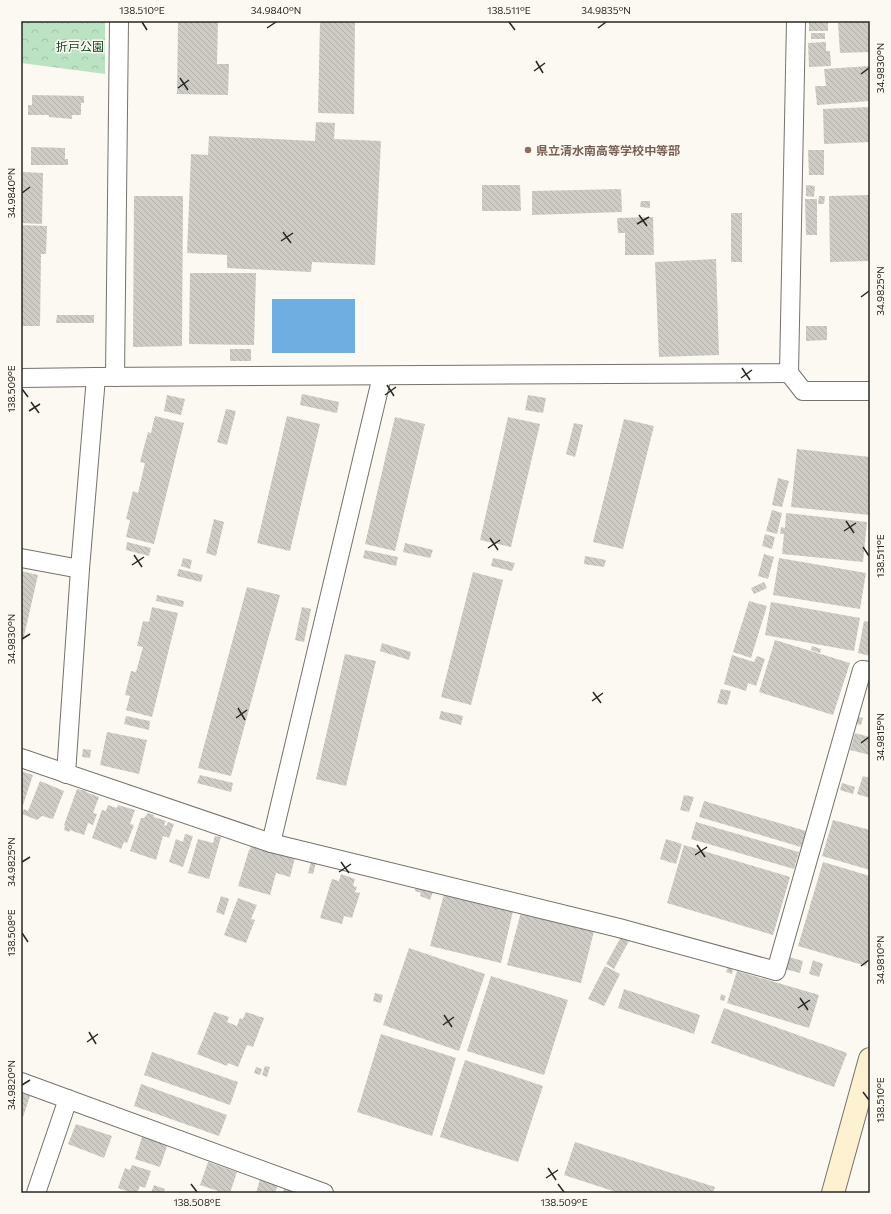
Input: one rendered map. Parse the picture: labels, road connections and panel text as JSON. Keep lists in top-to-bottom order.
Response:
{
  "parks": ["折戸公園"],
  "places": ["県立清水南高等学校中等部"],
  "coordinates": [
    "138.510°E",
    "34.9840°N",
    "138.511°E",
    "34.9835°N",
    "34.9830°N",
    "34.9825°N",
    "138.509°E",
    "34.9815°N",
    "138.508°E",
    "34.9810°N",
    "34.9820°N"
  ]
}
